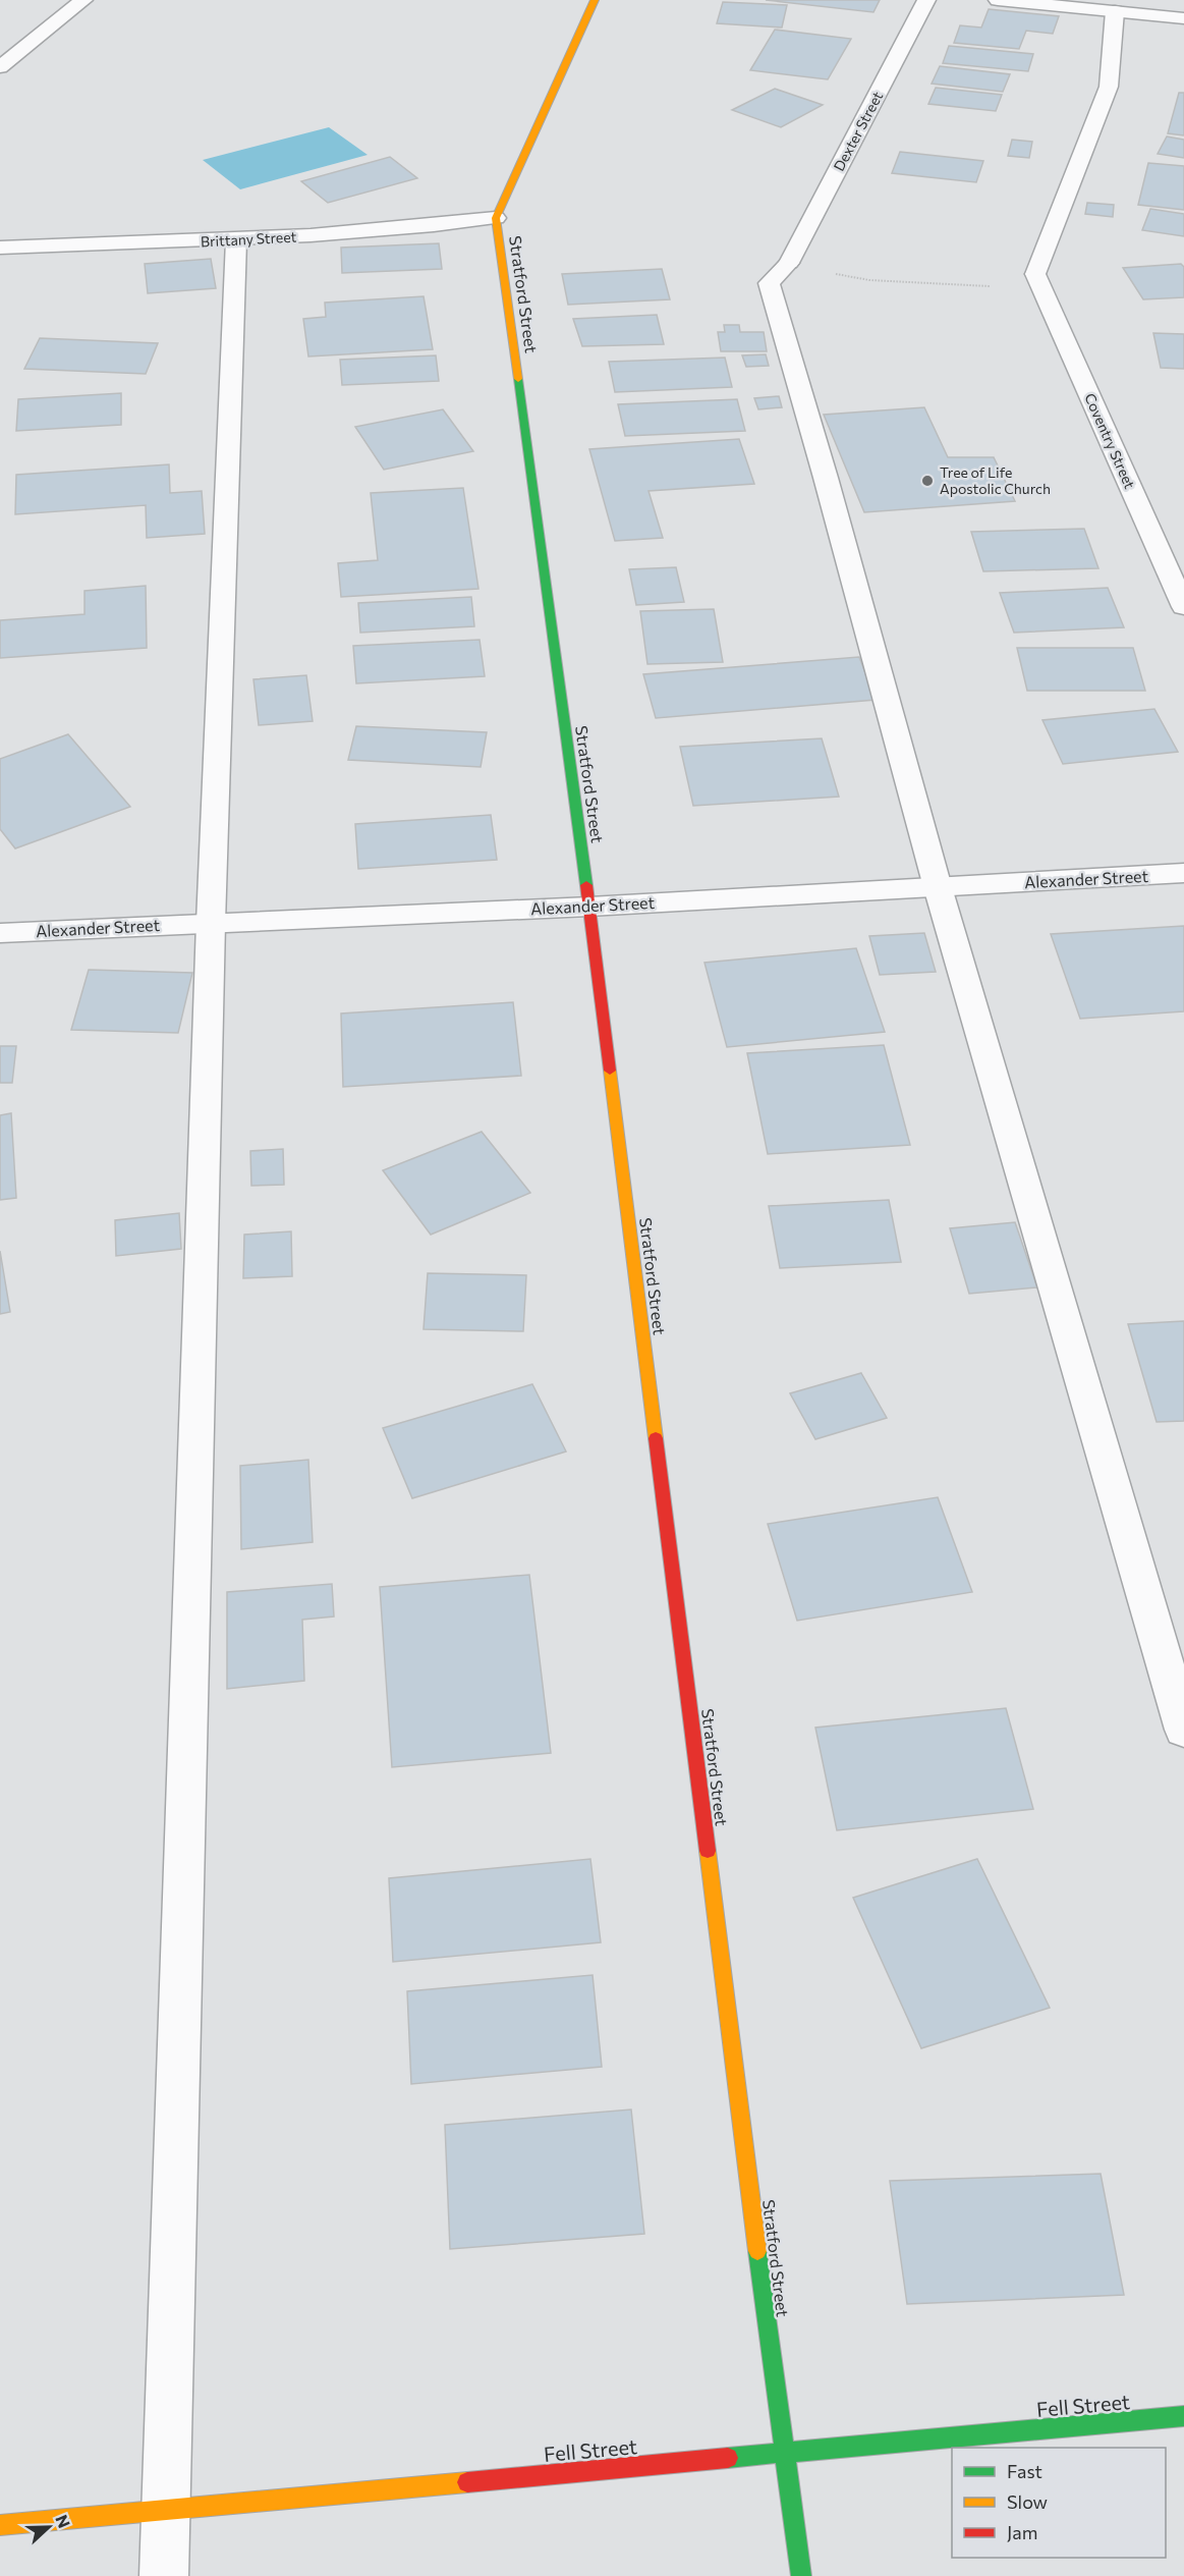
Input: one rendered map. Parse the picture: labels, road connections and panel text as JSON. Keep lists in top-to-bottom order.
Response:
{
  "streets": {
    "street": [
      "Dexter Street",
      "Brittany Street",
      "Stratford Street",
      "Coventry Street",
      "Alexander Street",
      "Fell Street"
    ]
  },
  "crossings": [
    ["Dexter Street", "Alexander Street"],
    ["Brittany Street", "Stratford Street"],
    ["Stratford Street", "Alexander Street"],
    ["Stratford Street", "Fell Street"]
  ],
  "places": ["Tree of Life Apostolic Church"],
  "legend": ["Fast", "Slow", "Jam"],
  "north": "right"
}
